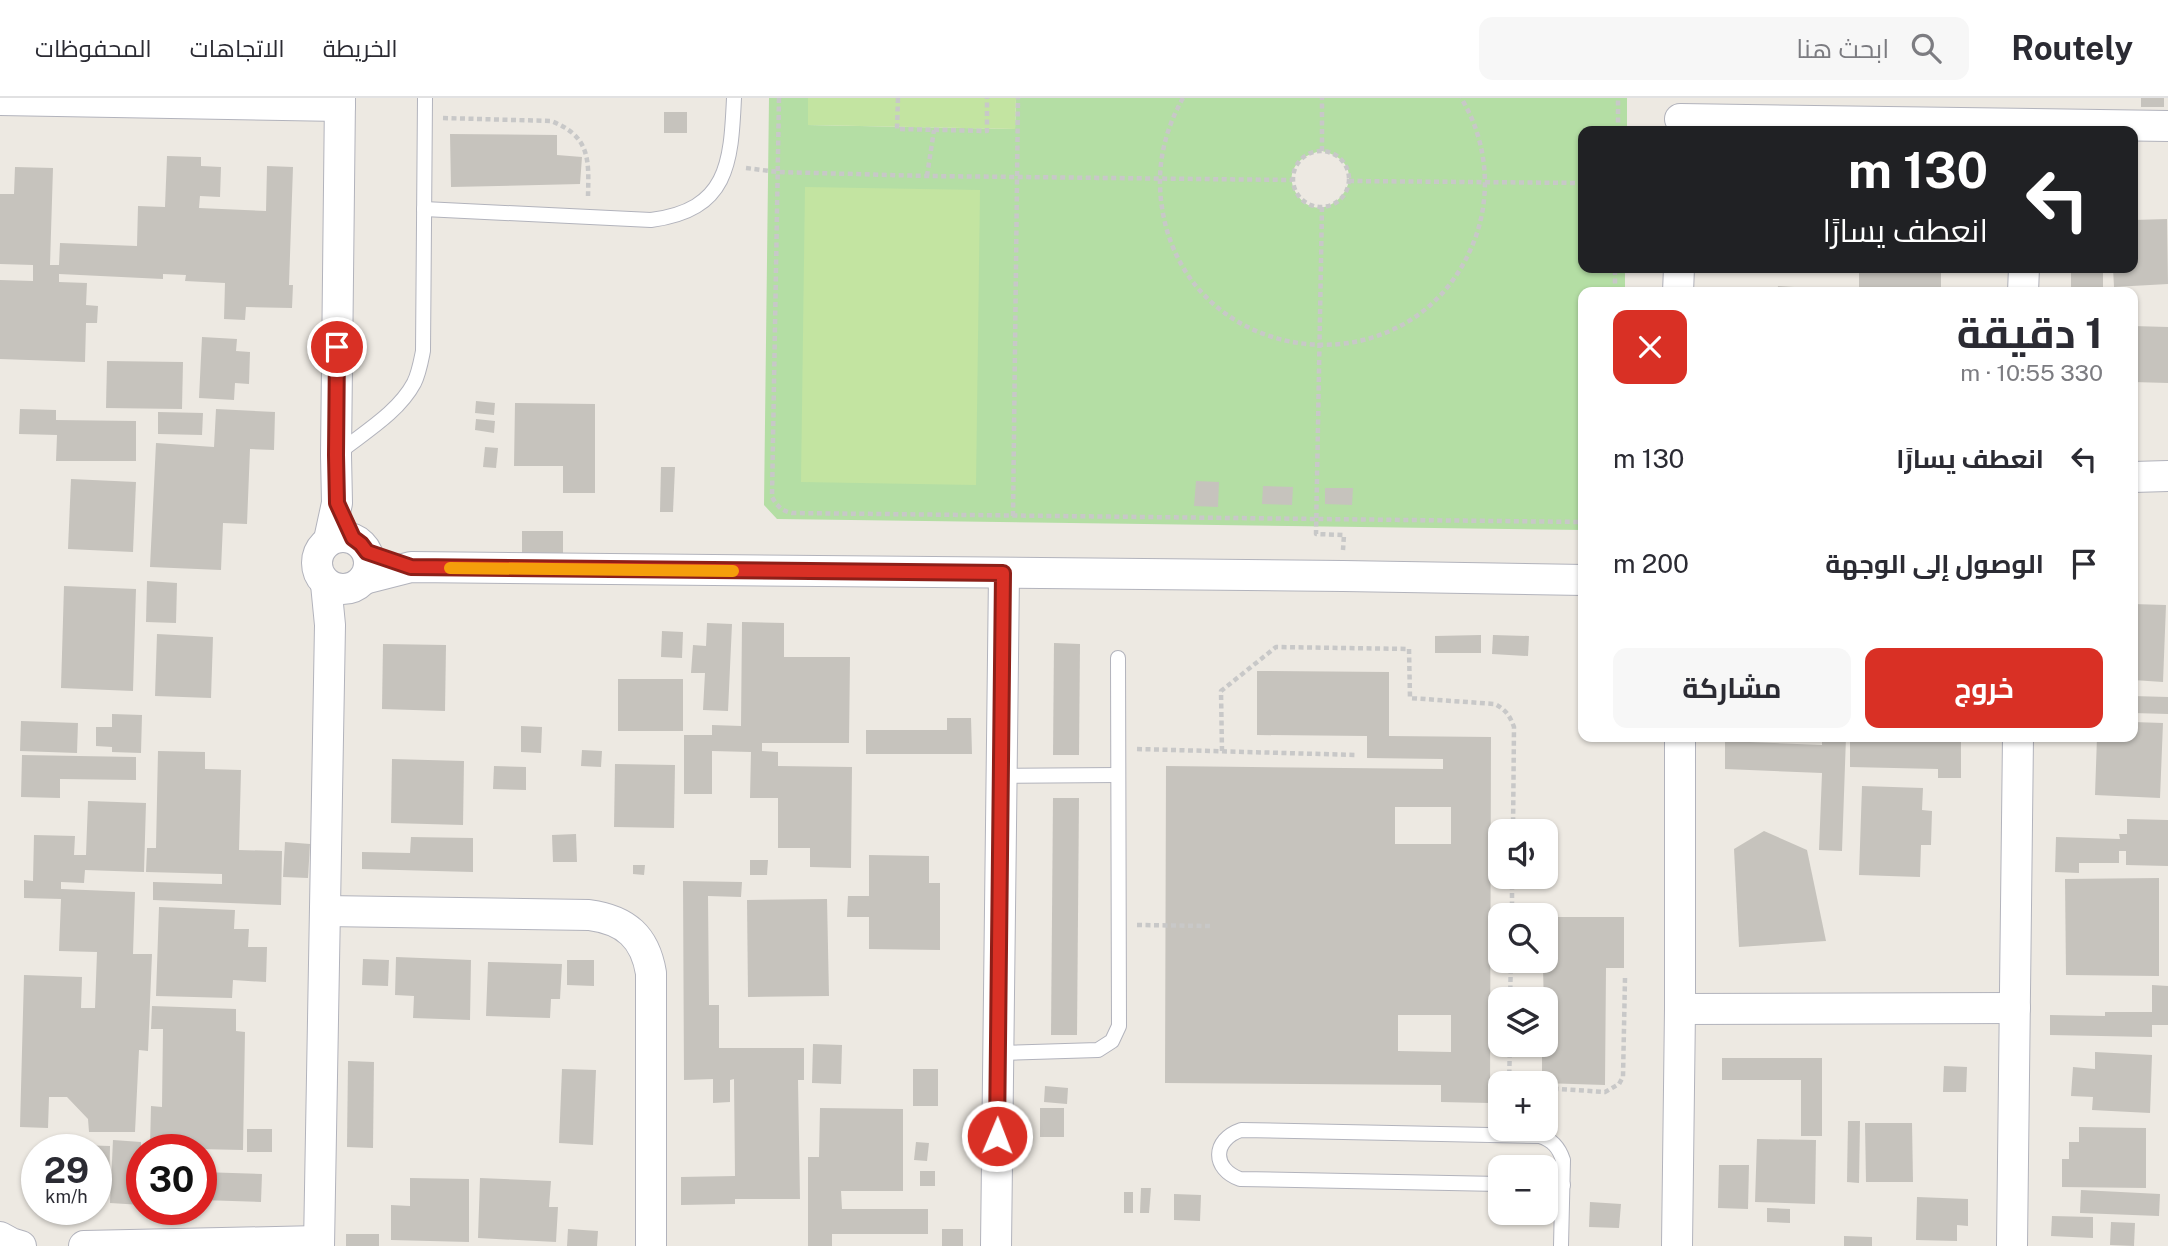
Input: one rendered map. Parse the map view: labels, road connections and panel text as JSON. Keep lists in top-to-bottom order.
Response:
{
  "page": {
    "header": "Routely",
    "search": "ابحث هنا",
    "nav": ["الخريطة", "الاتجاهات", "المحفوظات"],
    "turn": ["130 m", "انعطف يسارًا"],
    "heading": ["1 دقيقة", "330 m · 10:55"],
    "list": [
      {
        "name": "انعطف يسارًا",
        "value": "130 m"
      },
      {
        "name": "الوصول إلى الوجهة",
        "value": "200 m"
      }
    ],
    "buttons": ["خروج", "مشاركة"],
    "map_buttons": ["+", "−"],
    "speed": "29 km/h",
    "limit": "30"
  }
}
